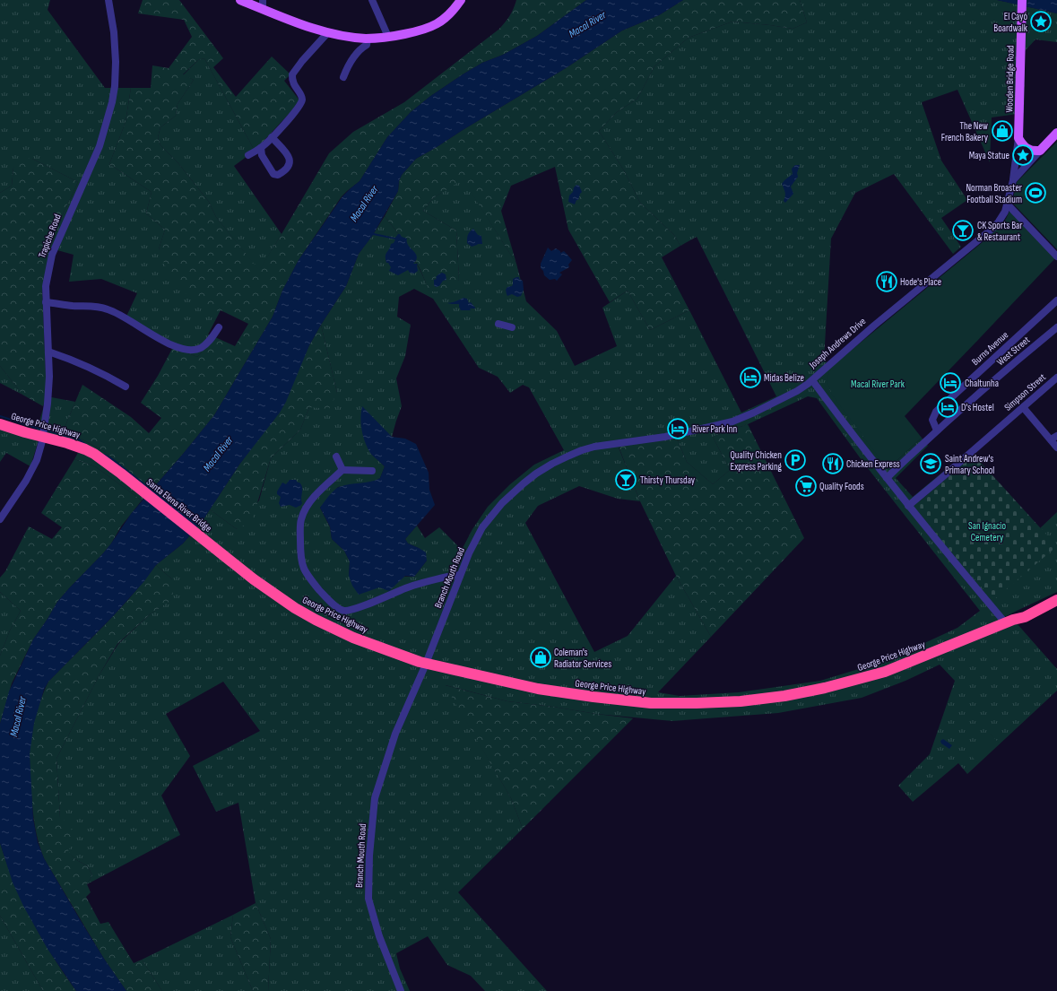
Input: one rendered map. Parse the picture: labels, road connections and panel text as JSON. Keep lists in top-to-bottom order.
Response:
{
  "streets": {
    "highway": ["George Price Highway", "Santa Elena River Bridge"],
    "main road": ["Wooden Bridge Road", "Joseph Andrews Drive"],
    "street": [
      "Trapiche Road",
      "Burns Avenue",
      "West Street",
      "Simpson Street",
      "Branch Mouth Road"
    ]
  },
  "crossings": [
    ["Trapiche Road", "George Price Highway"],
    ["Joseph Andrews Drive", "West Street"],
    ["Joseph Andrews Drive", "Simpson Street"],
    ["Joseph Andrews Drive", "George Price Highway"],
    ["Joseph Andrews Drive", "Branch Mouth Road"],
    ["Burns Avenue", "West Street"],
    ["George Price Highway", "Santa Elena River Bridge"],
    ["George Price Highway", "Branch Mouth Road"]
  ],
  "water": ["Macal River"],
  "parks": ["Macal River Park", "San Ignacio Cemetery"],
  "places": {
    "place": ["El Cayó Boardwalk", "Maya Statue"],
    "shop": ["The New French Bakery", "Coleman's Radiator Services"],
    "sports": ["Norman Broaster Football Stadium"],
    "bar": ["CK Sports Bar & Restaurant", "Thirsty Thursday"],
    "restaurant": ["Hode's Place", "Chicken Express"],
    "hotel": [
      "Midas Belize",
      "Chaltunha",
      "D's Hostel",
      "River Park Inn"
    ],
    "parking": ["Quality Chicken Express Parking"],
    "school or university": ["Saint Andrew's Primary School"],
    "supermarket": ["Quality Foods"]
  }
}
